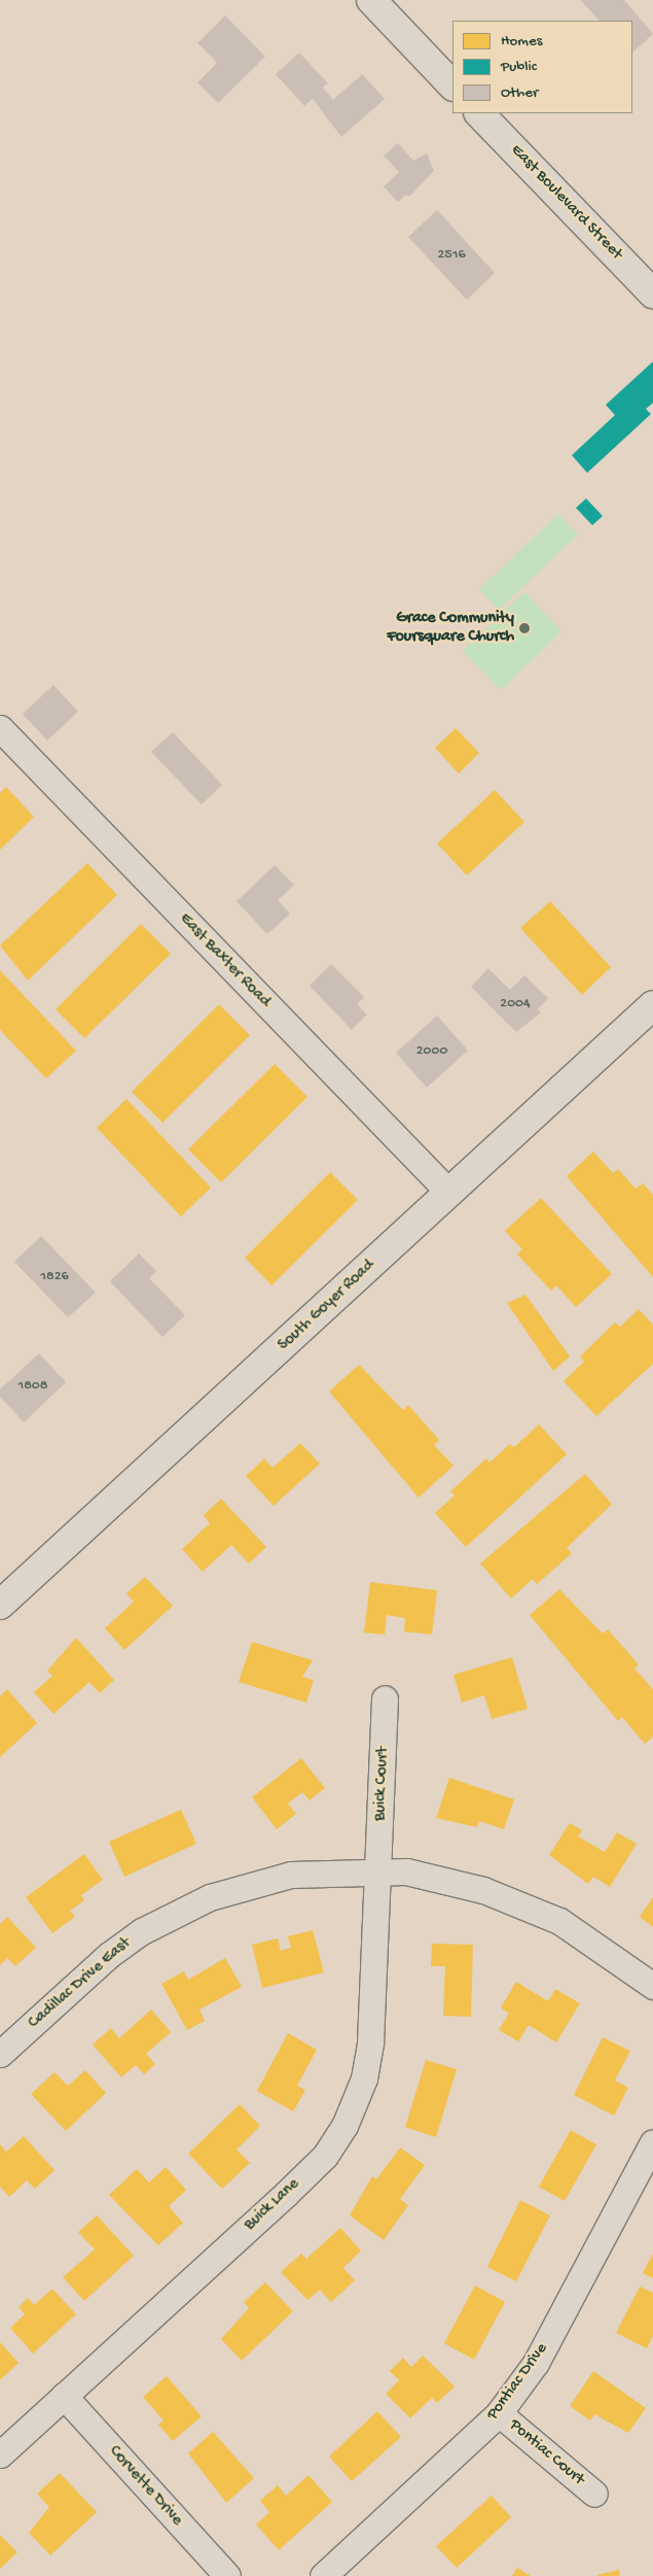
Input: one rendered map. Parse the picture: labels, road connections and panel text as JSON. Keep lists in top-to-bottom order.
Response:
{
  "streets": {
    "street": [
      "East Boulevard Street",
      "East Baxter Road",
      "South Goyer Road",
      "Buick Court",
      "Cadillac Drive East",
      "Buick Lane",
      "Pontiac Drive",
      "Pontiac Court",
      "Corvette Drive"
    ]
  },
  "crossings": [
    ["East Baxter Road", "South Goyer Road"],
    ["Buick Court", "Cadillac Drive East"],
    ["Buick Court", "Buick Lane"],
    ["Cadillac Drive East", "Buick Lane"],
    ["Buick Lane", "Corvette Drive"],
    ["Pontiac Drive", "Pontiac Court"]
  ],
  "places": ["Grace Community Foursquare Church"],
  "house_numbers": [
    "2516",
    "2004",
    "2000",
    "1826",
    "1808"
  ],
  "legend": ["Homes", "Public", "Other"]
}
